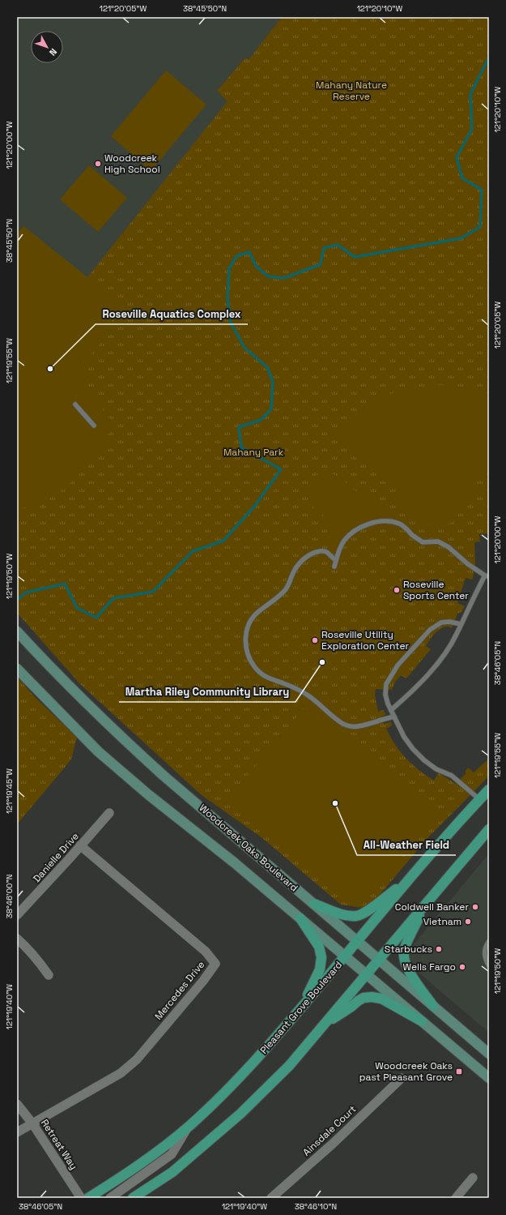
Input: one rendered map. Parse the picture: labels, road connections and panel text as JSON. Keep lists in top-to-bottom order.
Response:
{
  "streets": {
    "main road": ["Woodcreek Oaks Boulevard", "Pleasant Grove Boulevard"],
    "street": [
      "Danielle Drive",
      "Mercedes Drive",
      "Ainsdale Court",
      "Retreat Way"
    ]
  },
  "crossings": [
    ["Woodcreek Oaks Boulevard", "Pleasant Grove Boulevard"],
    ["Danielle Drive", "Mercedes Drive"],
    ["Mercedes Drive", "Retreat Way"]
  ],
  "parks": ["Mahany Nature Reserve", "Mahany Park"],
  "places": {
    "other": [
      "Woodcreek High School",
      "Roseville Aquatics Complex",
      "Roseville Sports Center",
      "Roseville Utility Exploration Center",
      "Martha Riley Community Library",
      "All-Weather Field",
      "Coldwell Banker",
      "Vietnam",
      "Starbucks",
      "Wells Fargo"
    ],
    "transit": ["Woodcreek Oaks past Pleasant Grove"]
  },
  "north": "bottom right",
  "coordinates": [
    "121°20'05\"W",
    "38°45'50\"N",
    "121°20'10\"W",
    "121°20'00\"W",
    "121°19'55\"W",
    "121°19'50\"W",
    "38°46'05\"N",
    "121°19'45\"W",
    "38°46'00\"N",
    "121°19'40\"W",
    "38°46'10\"N"
  ]
}
